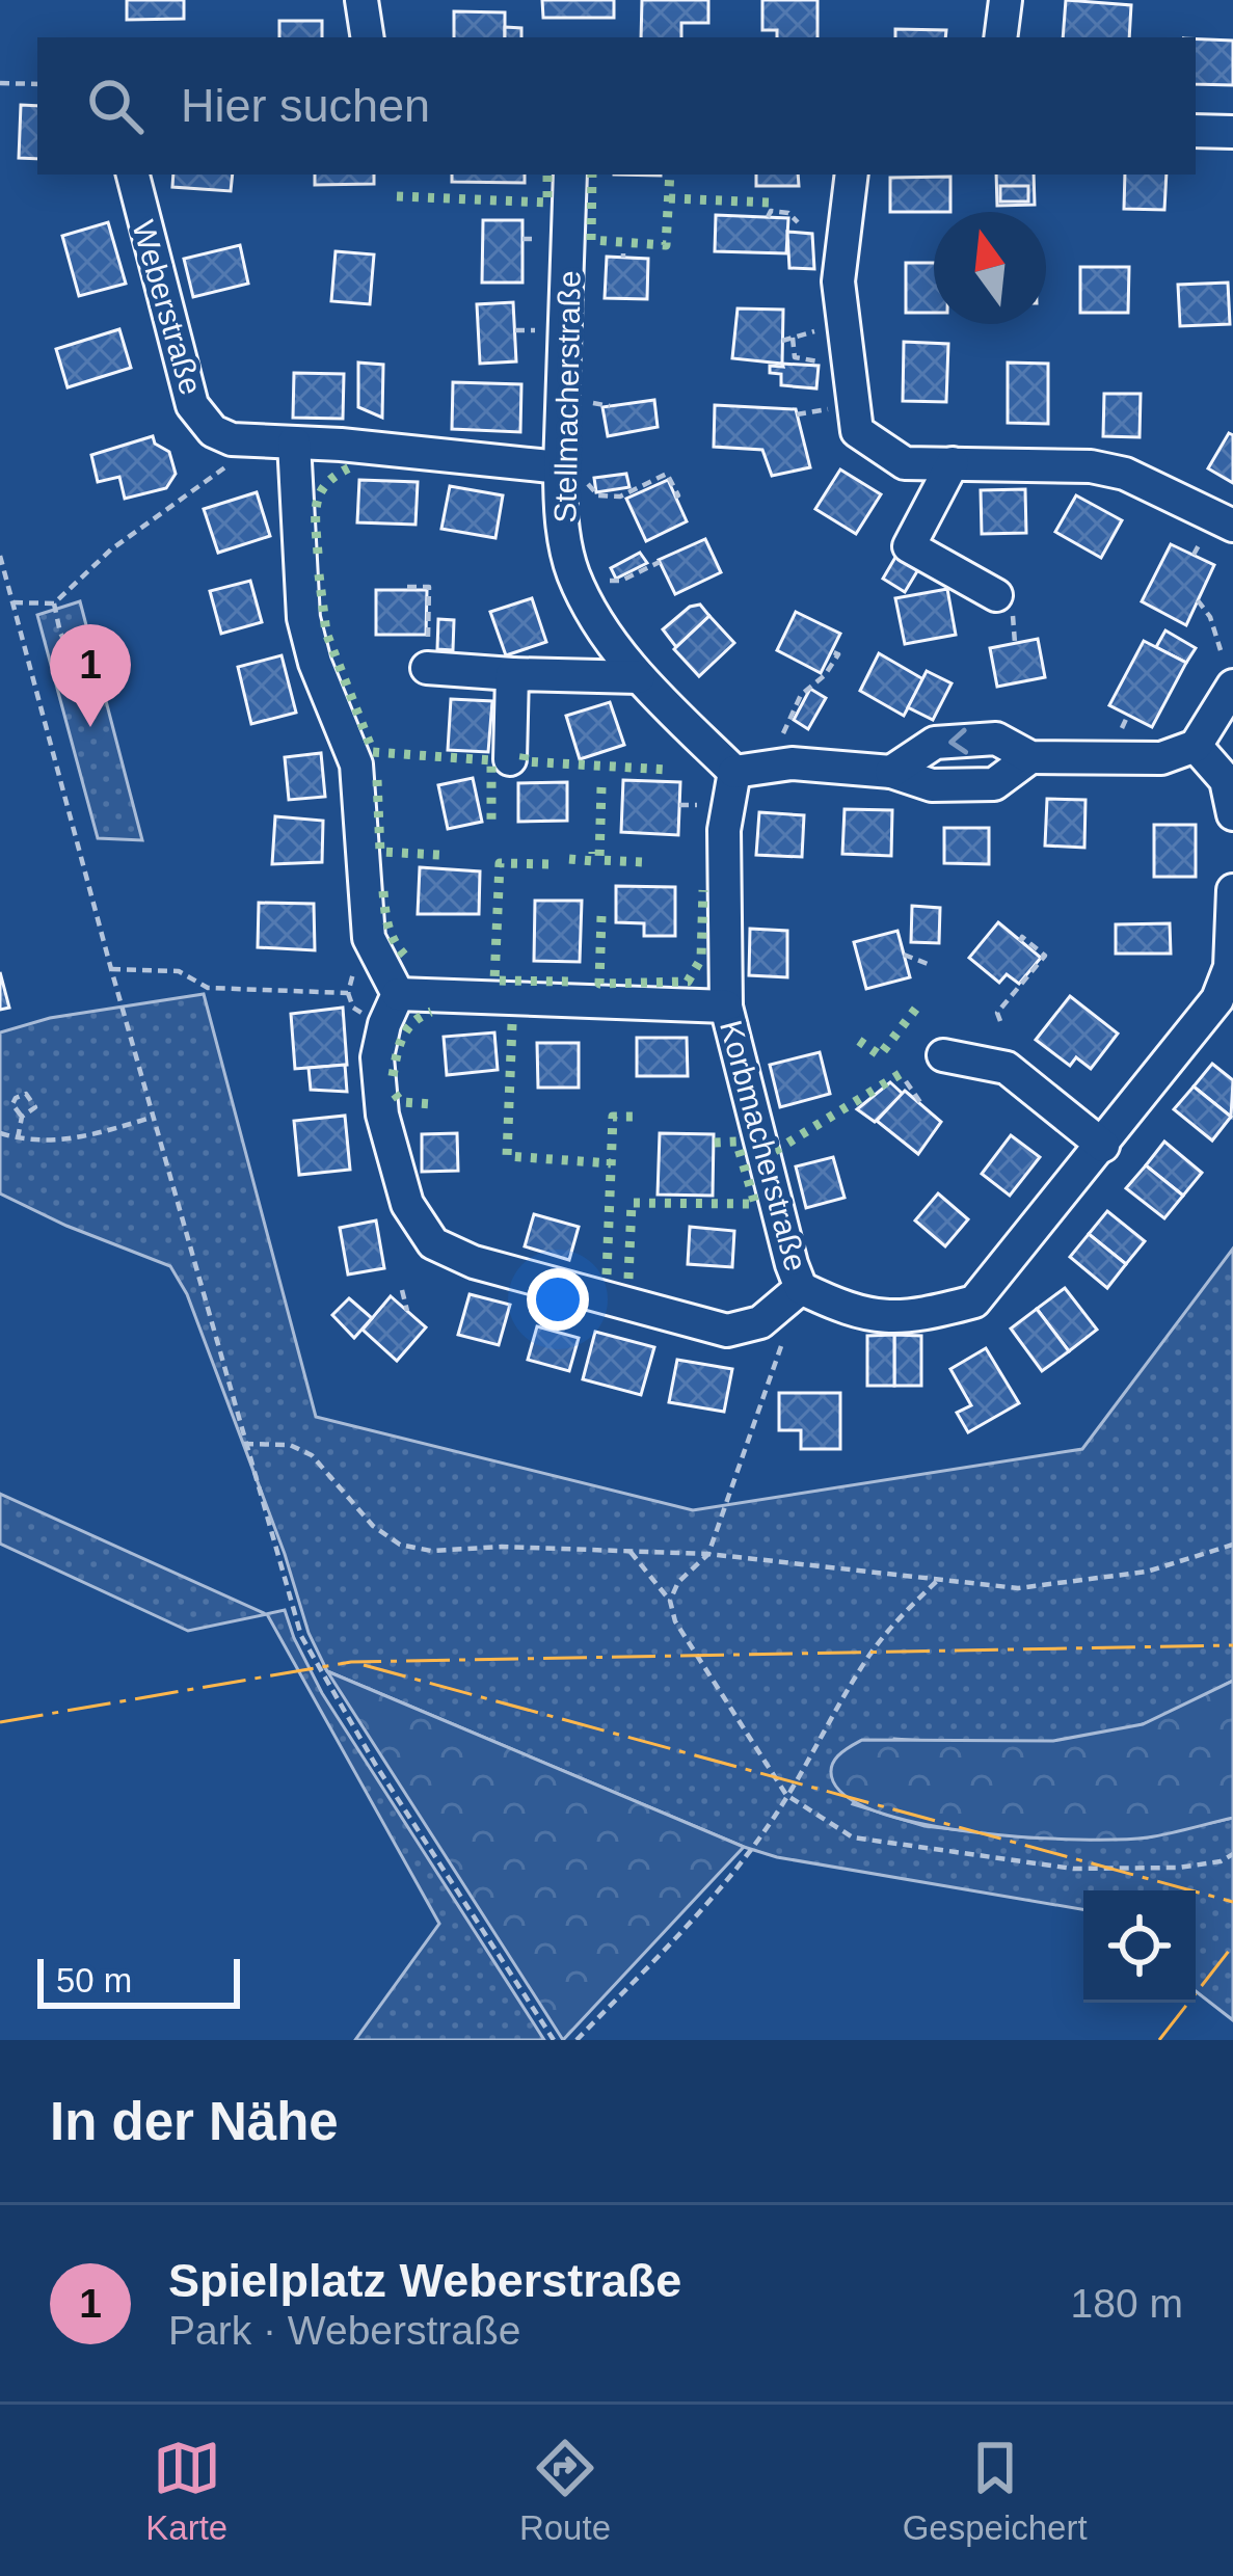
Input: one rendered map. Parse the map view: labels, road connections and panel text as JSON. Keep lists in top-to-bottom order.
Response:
{
  "streets": {
    "street": ["Weberstraße", "Stellmacherstraße", "Korbmacherstraße"]
  },
  "crossings": [
    ["Stellmacherstraße", "Korbmacherstraße"]
  ],
  "scale_bar": "50 m",
  "north": "top",
  "page": {
    "search": "Hier suchen",
    "pins": "1",
    "scale": "50 m",
    "heading": "In der Nähe",
    "list": [
      {
        "mark": "1",
        "name": "Spielplatz Weberstraße",
        "note": "Park · Weberstraße",
        "value": "180 m"
      }
    ],
    "nav": ["Karte", "Route", "Gespeichert"]
  }
}
